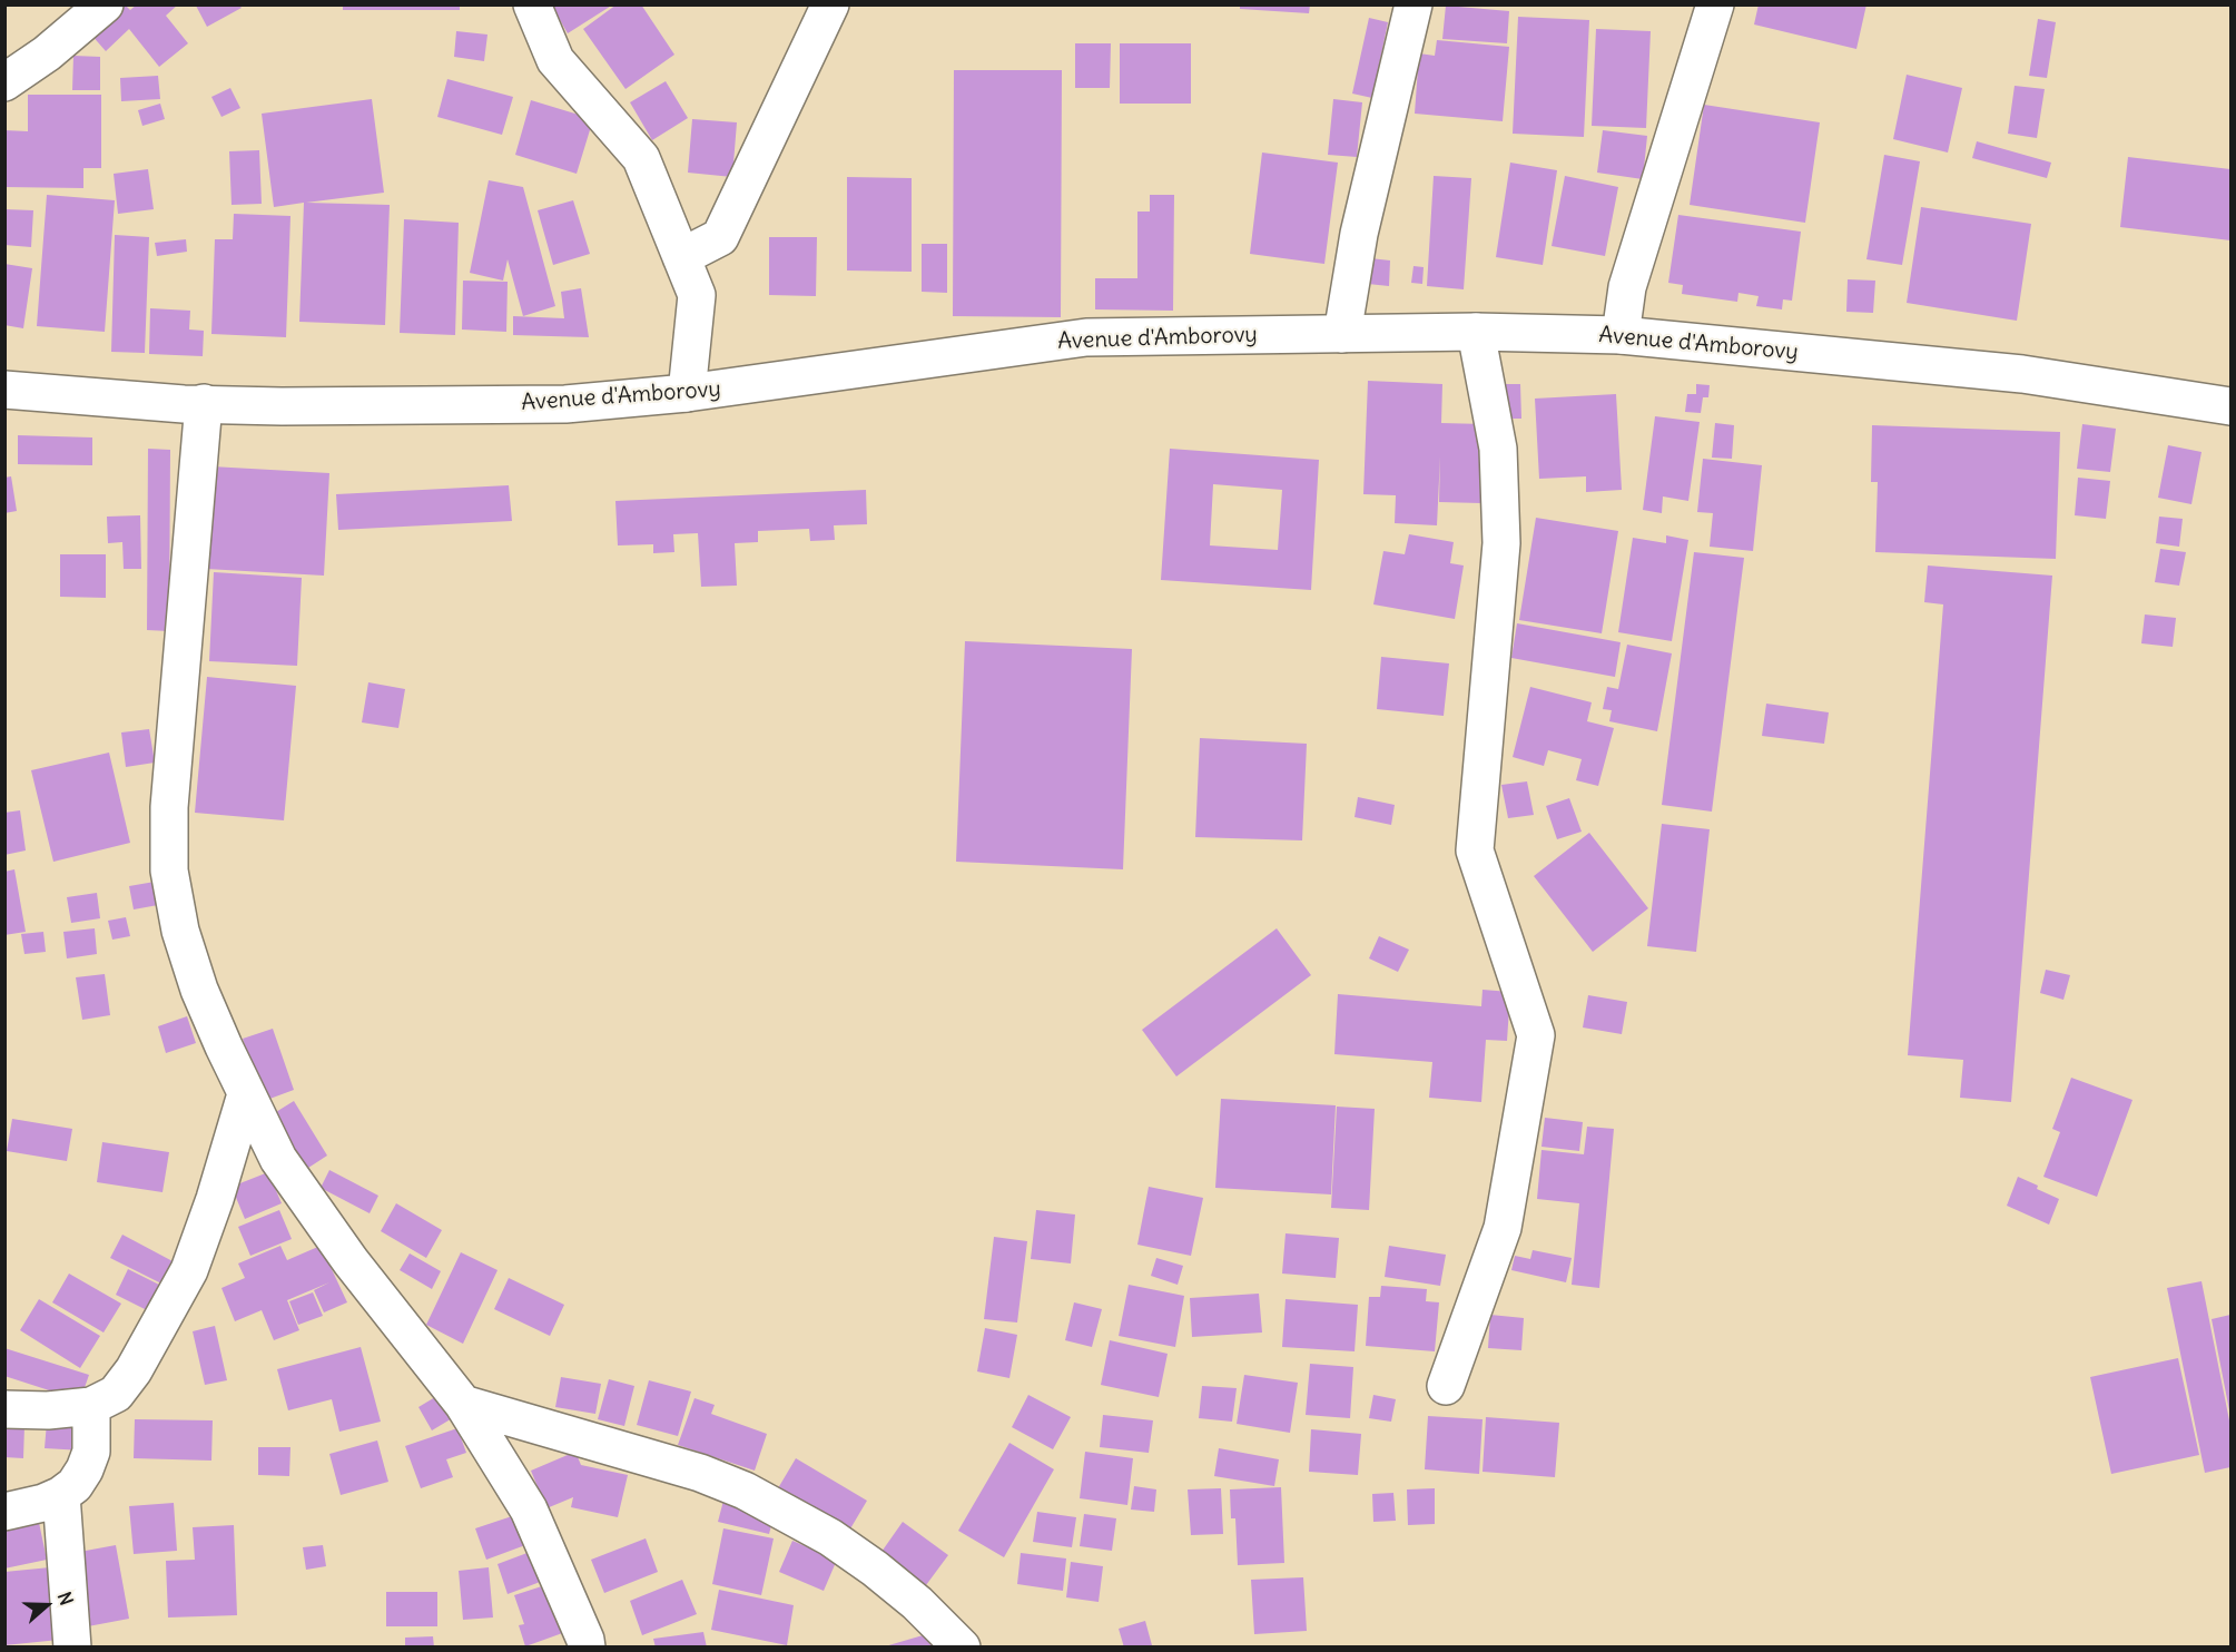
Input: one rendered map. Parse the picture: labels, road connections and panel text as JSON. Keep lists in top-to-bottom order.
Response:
{
  "streets": {
    "street": ["Avenue d'Amborovy"]
  },
  "north": "right"
}
